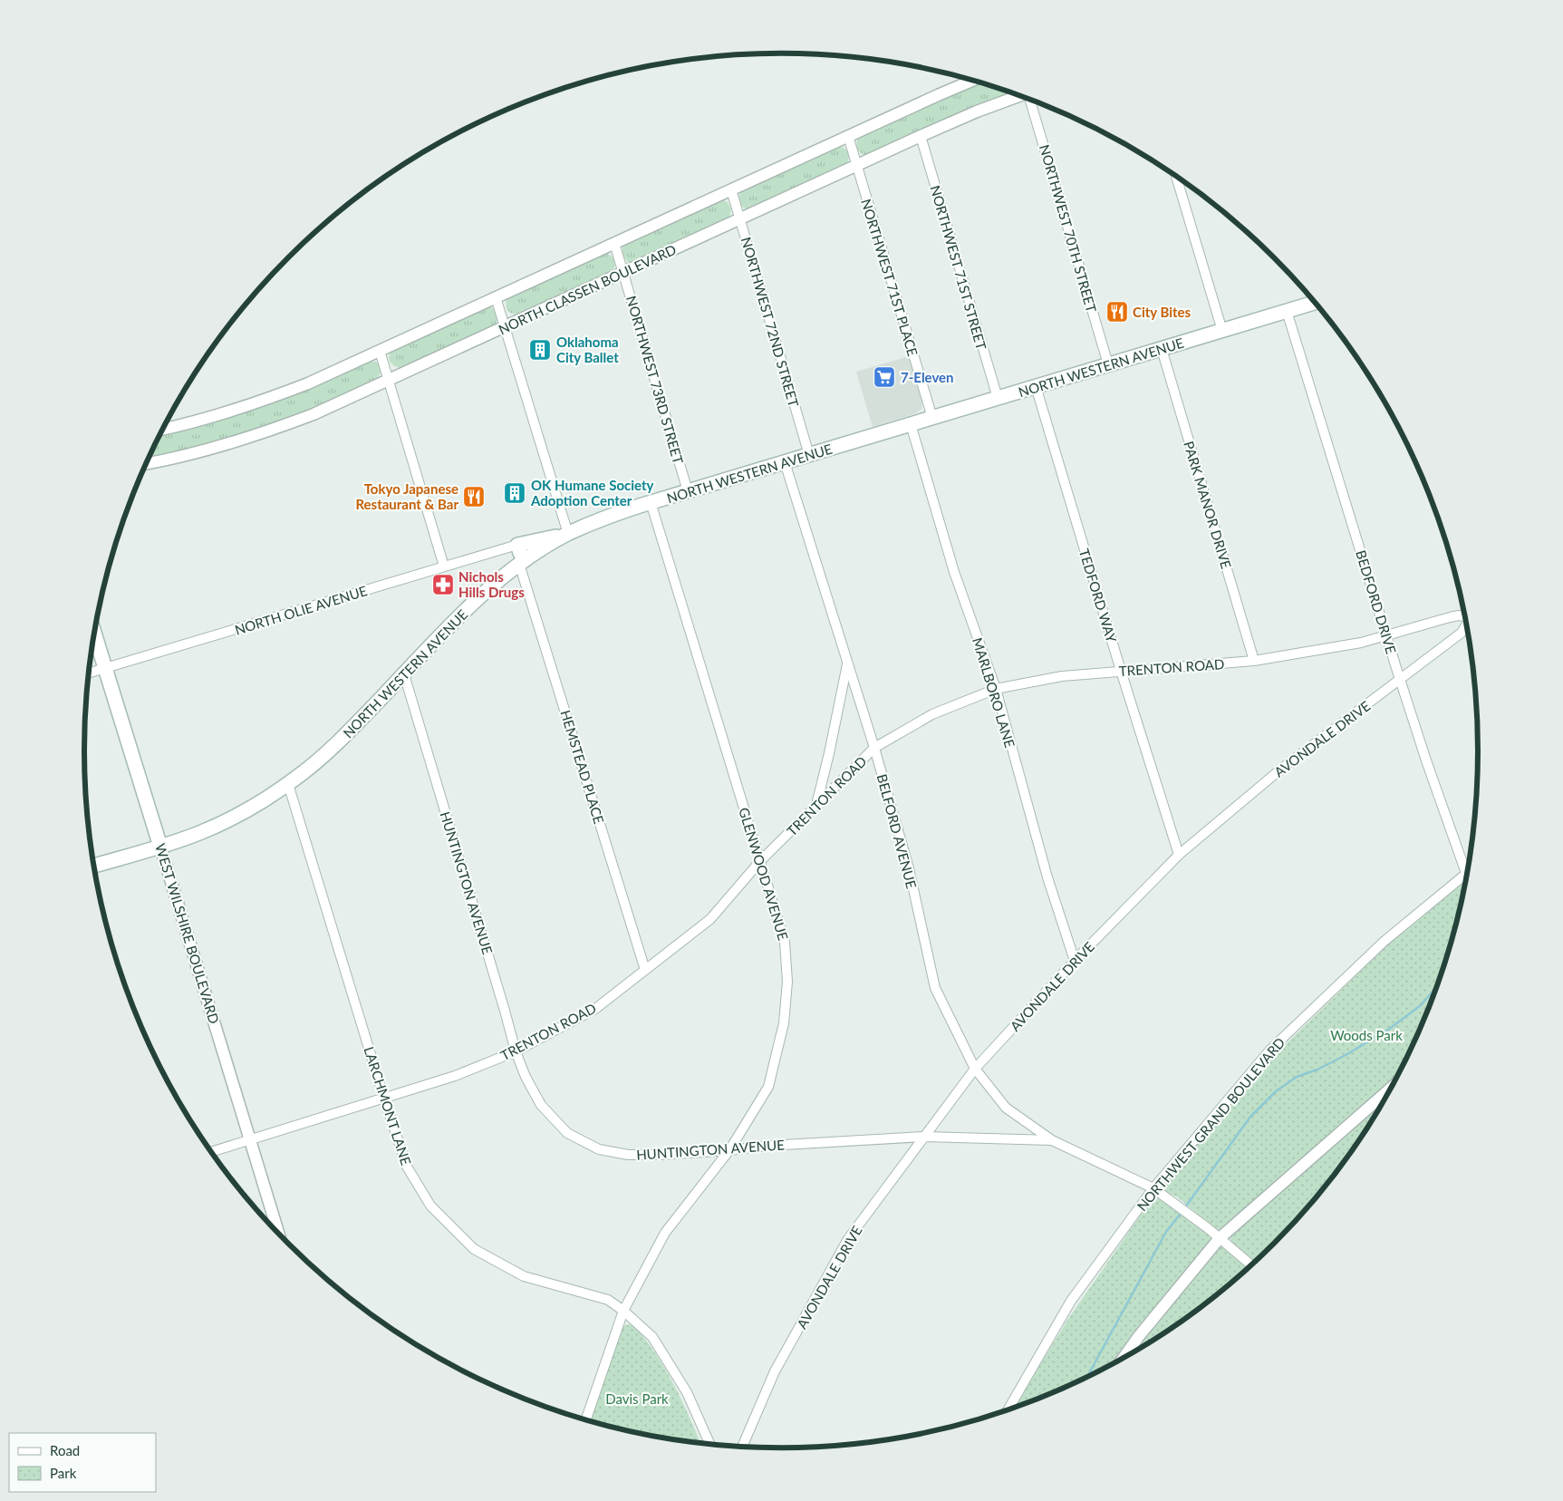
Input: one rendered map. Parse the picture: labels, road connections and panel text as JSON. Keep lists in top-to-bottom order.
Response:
{
  "streets": {
    "main road": ["NORTH WESTERN AVENUE", "WEST WILSHIRE BOULEVARD"],
    "street": [
      "NORTHWEST 70TH STREET",
      "NORTHWEST 71ST STREET",
      "NORTHWEST 71ST PLACE",
      "NORTH CLASSEN BOULEVARD",
      "NORTHWEST 72ND STREET",
      "NORTHWEST 73RD STREET",
      "PARK MANOR DRIVE",
      "TEDFORD WAY",
      "BEDFORD DRIVE",
      "NORTH OLIE AVENUE",
      "TRENTON ROAD",
      "MARLBORO LANE",
      "AVONDALE DRIVE",
      "HEMSTEAD PLACE",
      "BELFORD AVENUE",
      "GLENWOOD AVENUE",
      "HUNTINGTON AVENUE",
      "LARCHMONT LANE",
      "NORTHWEST GRAND BOULEVARD"
    ]
  },
  "crossings": [
    ["NORTHWEST 70TH STREET", "NORTH WESTERN AVENUE"],
    ["NORTHWEST 71ST STREET", "NORTH CLASSEN BOULEVARD"],
    ["NORTHWEST 71ST STREET", "NORTH WESTERN AVENUE"],
    ["NORTHWEST 71ST PLACE", "NORTH CLASSEN BOULEVARD"],
    ["NORTHWEST 71ST PLACE", "NORTH WESTERN AVENUE"],
    ["NORTH CLASSEN BOULEVARD", "NORTHWEST 72ND STREET"],
    ["NORTH CLASSEN BOULEVARD", "NORTHWEST 73RD STREET"],
    ["NORTHWEST 72ND STREET", "NORTH WESTERN AVENUE"],
    ["NORTH WESTERN AVENUE", "NORTHWEST 73RD STREET"],
    ["NORTH WESTERN AVENUE", "PARK MANOR DRIVE"],
    ["NORTH WESTERN AVENUE", "TEDFORD WAY"],
    ["NORTH WESTERN AVENUE", "BEDFORD DRIVE"],
    ["NORTH WESTERN AVENUE", "MARLBORO LANE"],
    ["NORTH WESTERN AVENUE", "HEMSTEAD PLACE"],
    ["NORTH WESTERN AVENUE", "BELFORD AVENUE"],
    ["NORTH WESTERN AVENUE", "GLENWOOD AVENUE"],
    ["NORTH WESTERN AVENUE", "HUNTINGTON AVENUE"],
    ["NORTH WESTERN AVENUE", "WEST WILSHIRE BOULEVARD"],
    ["NORTH WESTERN AVENUE", "LARCHMONT LANE"],
    ["PARK MANOR DRIVE", "TRENTON ROAD"],
    ["TEDFORD WAY", "TRENTON ROAD"],
    ["TEDFORD WAY", "AVONDALE DRIVE"],
    ["BEDFORD DRIVE", "TRENTON ROAD"],
    ["BEDFORD DRIVE", "AVONDALE DRIVE"],
    ["BEDFORD DRIVE", "NORTHWEST GRAND BOULEVARD"],
    ["NORTH OLIE AVENUE", "WEST WILSHIRE BOULEVARD"],
    ["TRENTON ROAD", "MARLBORO LANE"],
    ["TRENTON ROAD", "HEMSTEAD PLACE"],
    ["TRENTON ROAD", "BELFORD AVENUE"],
    ["TRENTON ROAD", "GLENWOOD AVENUE"],
    ["TRENTON ROAD", "HUNTINGTON AVENUE"],
    ["TRENTON ROAD", "WEST WILSHIRE BOULEVARD"],
    ["TRENTON ROAD", "LARCHMONT LANE"],
    ["MARLBORO LANE", "AVONDALE DRIVE"],
    ["AVONDALE DRIVE", "BELFORD AVENUE"],
    ["AVONDALE DRIVE", "HUNTINGTON AVENUE"],
    ["BELFORD AVENUE", "HUNTINGTON AVENUE"],
    ["GLENWOOD AVENUE", "HUNTINGTON AVENUE"],
    ["GLENWOOD AVENUE", "LARCHMONT LANE"],
    ["HUNTINGTON AVENUE", "NORTHWEST GRAND BOULEVARD"]
  ],
  "parks": ["Woods Park", "Davis Park"],
  "places": {
    "restaurant": ["City Bites", "Tokyo Japanese Restaurant & Bar"],
    "building": ["Oklahoma City Ballet", "OK Humane Society Adoption Center"],
    "supermarket": ["7-Eleven"],
    "pharmacy": ["Nichols Hills Drugs"]
  },
  "legend": ["Road", "Park"]
}
